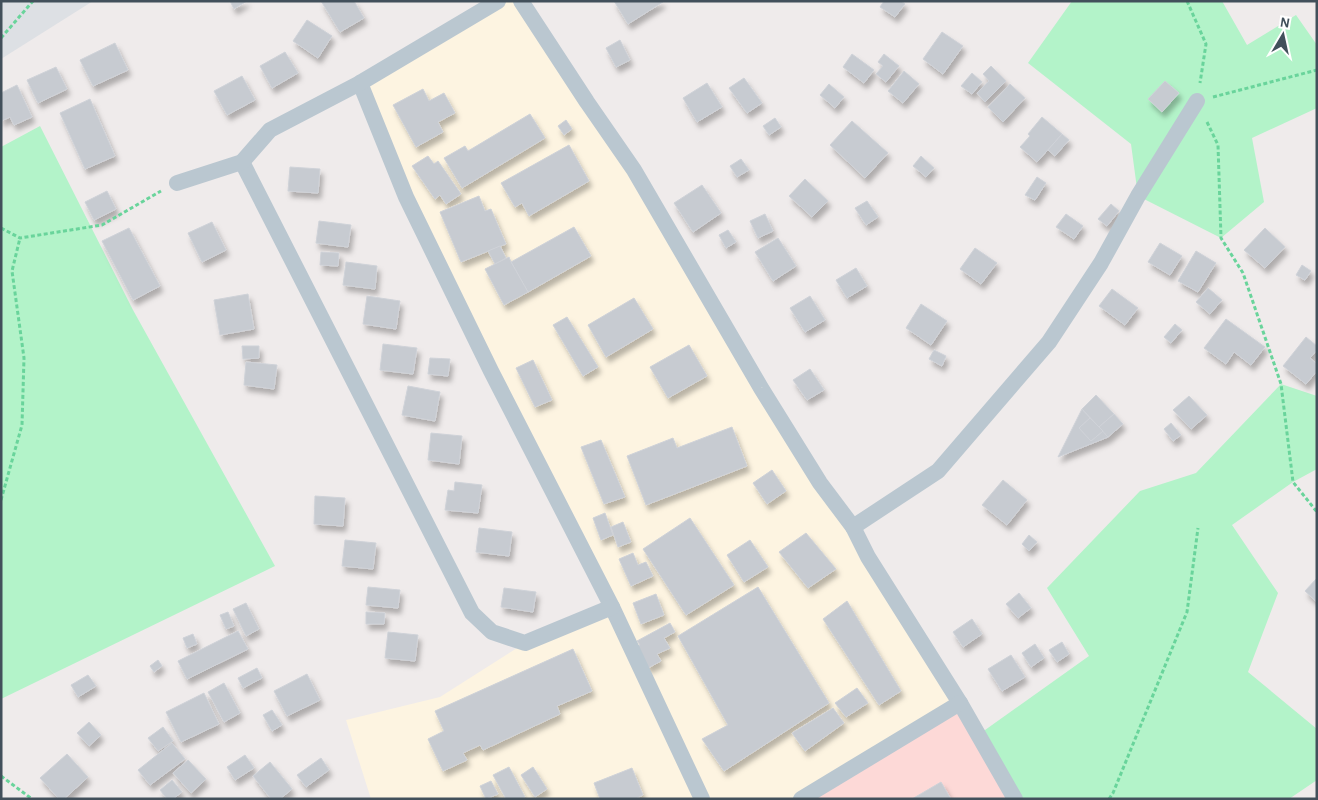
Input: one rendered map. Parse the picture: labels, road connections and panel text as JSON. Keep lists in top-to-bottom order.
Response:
{
  "north": "top"
}
